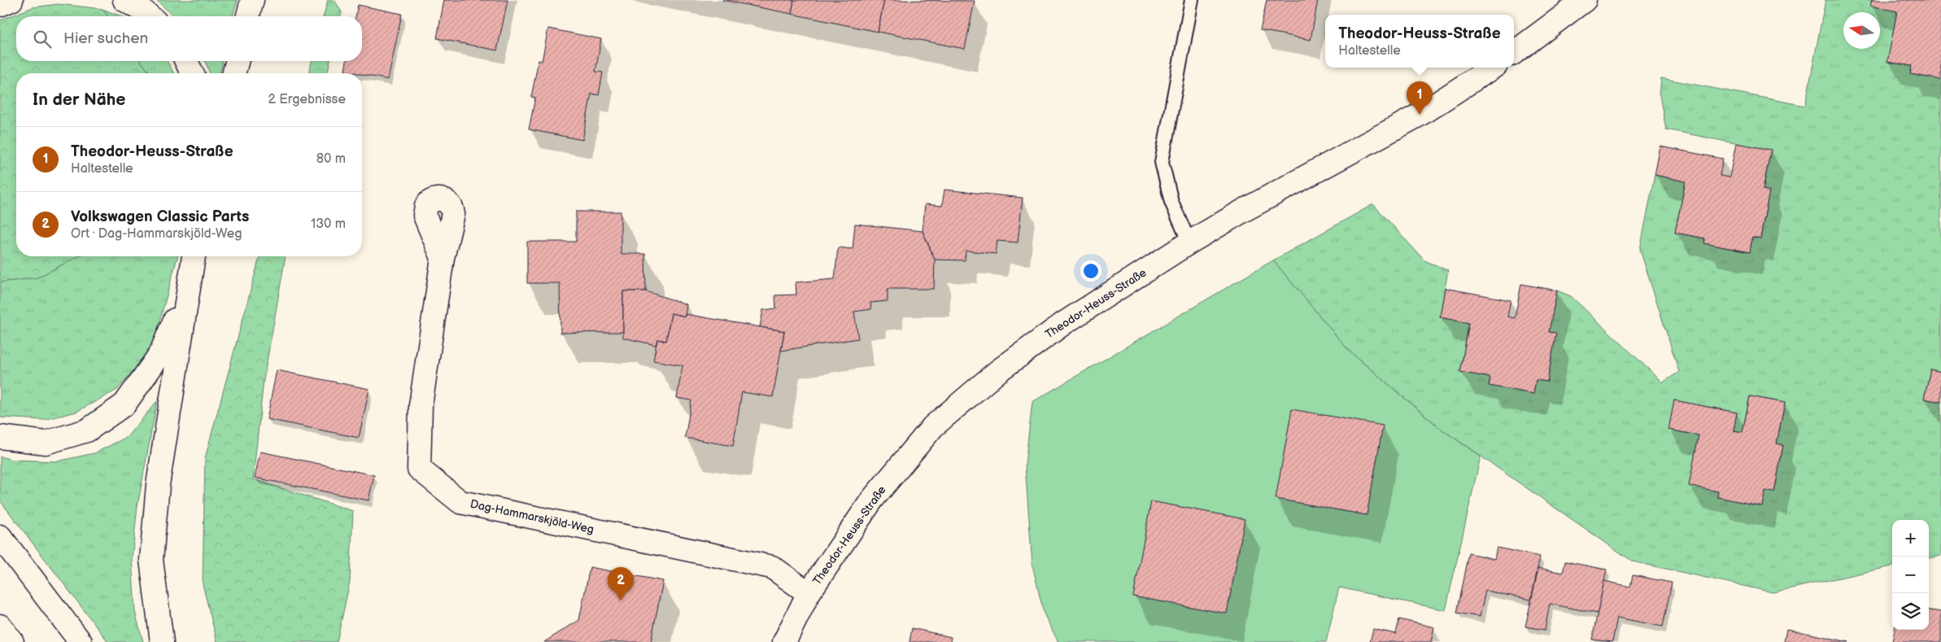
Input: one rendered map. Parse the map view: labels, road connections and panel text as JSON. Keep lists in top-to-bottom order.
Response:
{
  "streets": {
    "main road": ["Theodor-Heuss-Straße", "Dag-Hammarskjöld-Weg"]
  },
  "crossings": [
    ["Theodor-Heuss-Straße", "Dag-Hammarskjöld-Weg"]
  ],
  "north": "left",
  "page": {
    "popup": ["Theodor-Heuss-Straße", "Haltestelle"],
    "search": "Hier suchen",
    "heading": ["In der Nähe", "2 Ergebnisse"],
    "pins": ["1", "2"],
    "list": [
      {
        "mark": "1",
        "name": "Theodor-Heuss-Straße",
        "note": "Haltestelle",
        "value": "80 m"
      },
      {
        "mark": "2",
        "name": "Volkswagen Classic Parts",
        "note": "Ort · Dag-Hammarskjöld-Weg",
        "value": "130 m"
      }
    ],
    "map_buttons": ["+", "−"]
  }
}
